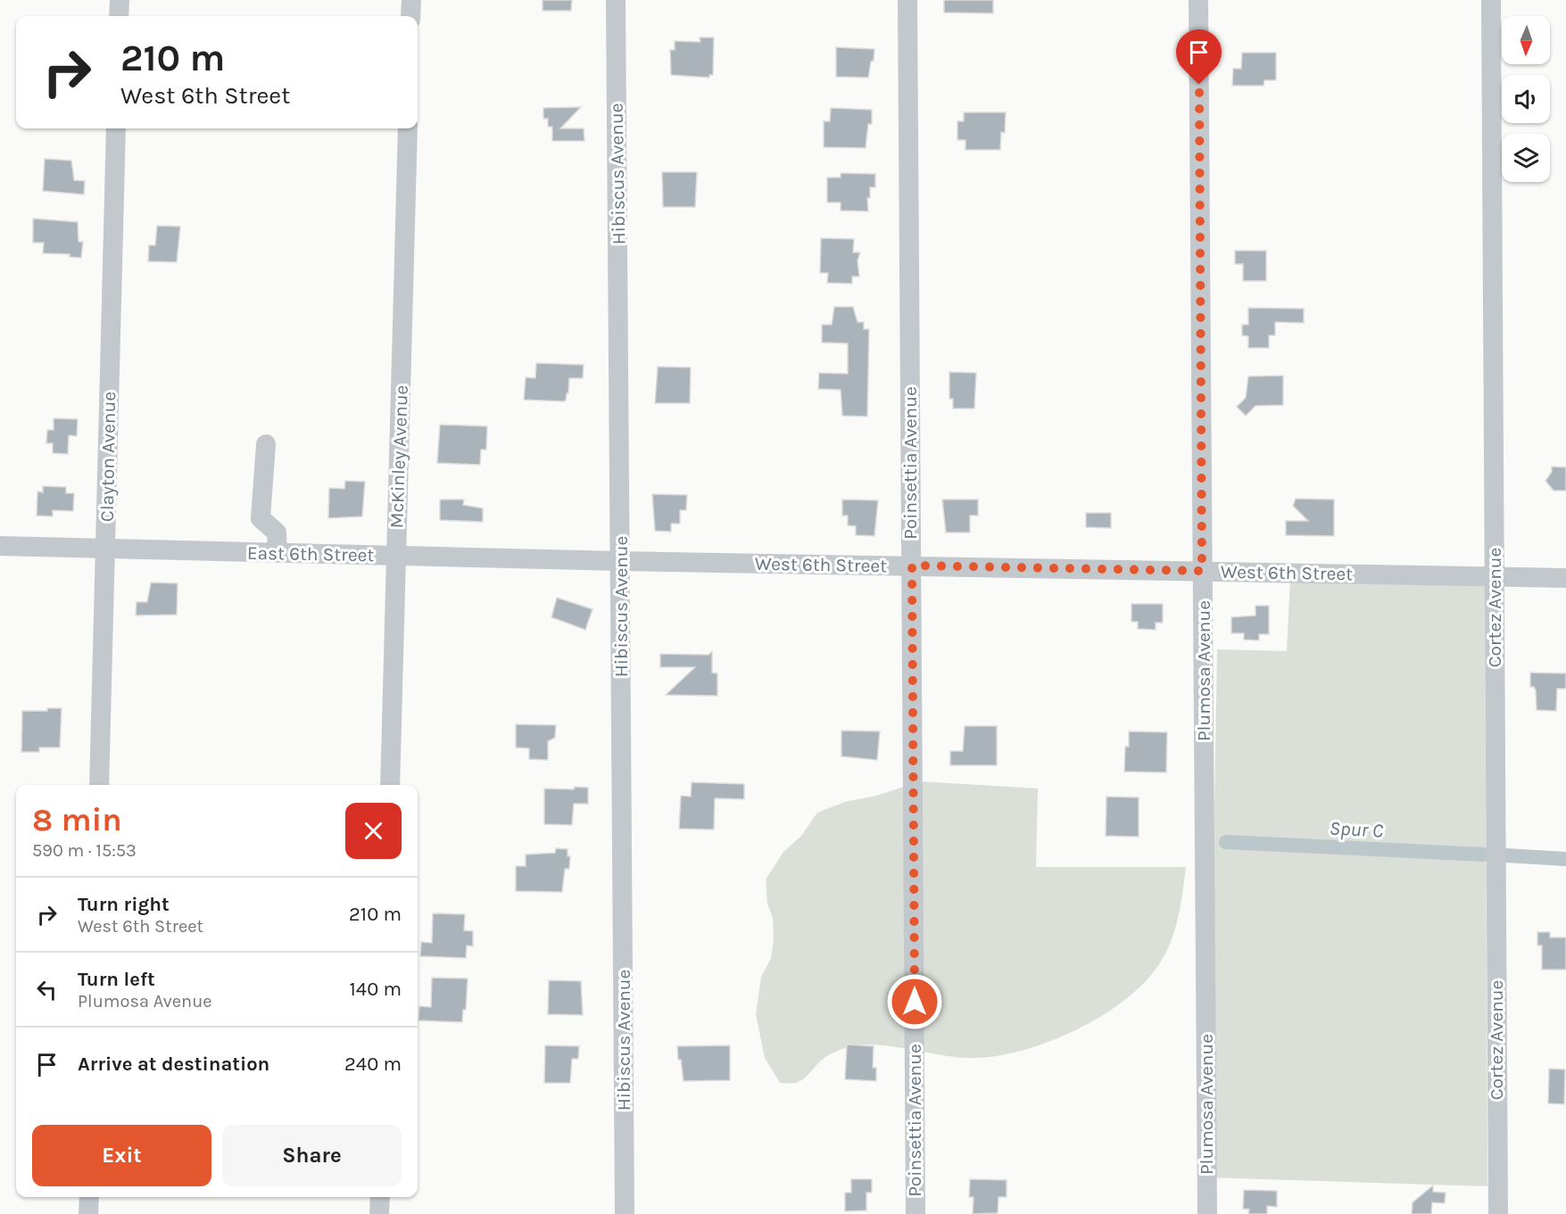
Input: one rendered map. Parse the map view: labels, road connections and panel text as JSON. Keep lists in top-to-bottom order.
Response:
{
  "streets": {
    "street": [
      "Hibiscus Avenue",
      "Clayton Avenue",
      "McKinley Avenue",
      "Poinsettia Avenue",
      "East 6th Street",
      "West 6th Street",
      "Cortez Avenue",
      "Plumosa Avenue"
    ]
  },
  "crossings": [
    ["Hibiscus Avenue", "East 6th Street"],
    ["Hibiscus Avenue", "West 6th Street"],
    ["Clayton Avenue", "East 6th Street"],
    ["McKinley Avenue", "East 6th Street"],
    ["Poinsettia Avenue", "West 6th Street"],
    ["East 6th Street", "West 6th Street"],
    ["West 6th Street", "Cortez Avenue"],
    ["West 6th Street", "Plumosa Avenue"]
  ],
  "water": ["Spur C"],
  "north": "bottom",
  "page": {
    "turn": ["210 m", "West 6th Street"],
    "heading": ["8 min", "590 m · 15:53"],
    "list": [
      {
        "name": "Turn right",
        "note": "West 6th Street",
        "value": "210 m"
      },
      {
        "name": "Turn left",
        "note": "Plumosa Avenue",
        "value": "140 m"
      },
      {
        "name": "Arrive at destination",
        "value": "240 m"
      }
    ],
    "buttons": ["Exit", "Share"]
  }
}
